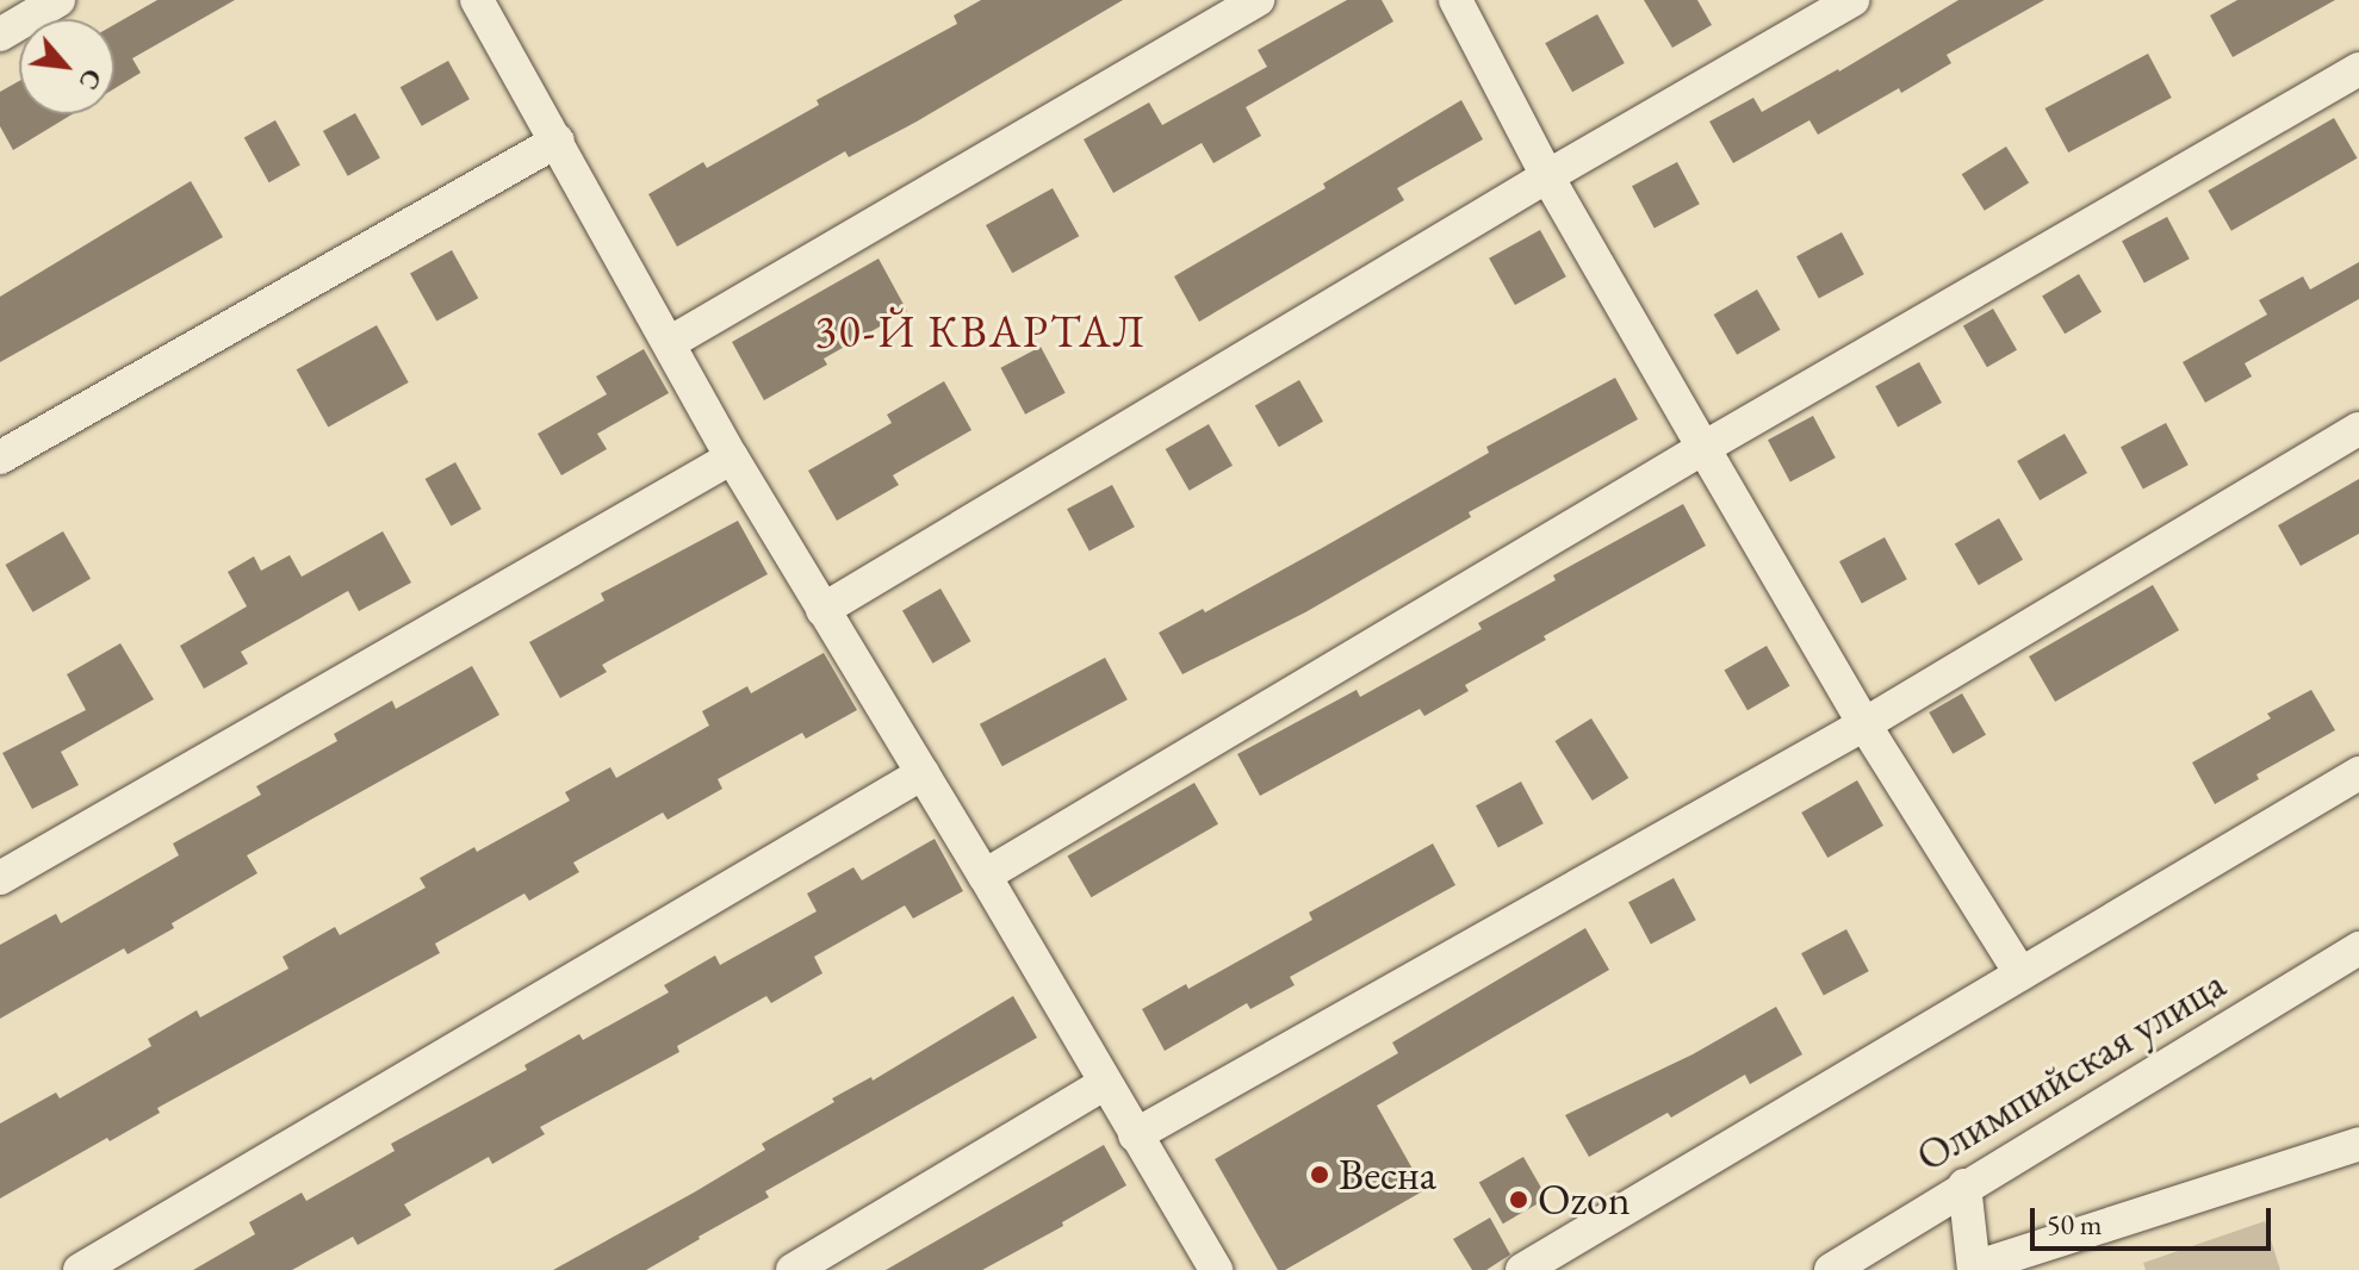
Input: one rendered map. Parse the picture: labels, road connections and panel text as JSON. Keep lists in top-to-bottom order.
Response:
{
  "streets": {
    "street": ["Олимпийская улица"]
  },
  "districts": ["30-Й КВАРТАЛ"],
  "places": ["Весна", "Ozon"],
  "scale_bar": "50 m",
  "north": "bottom right"
}
